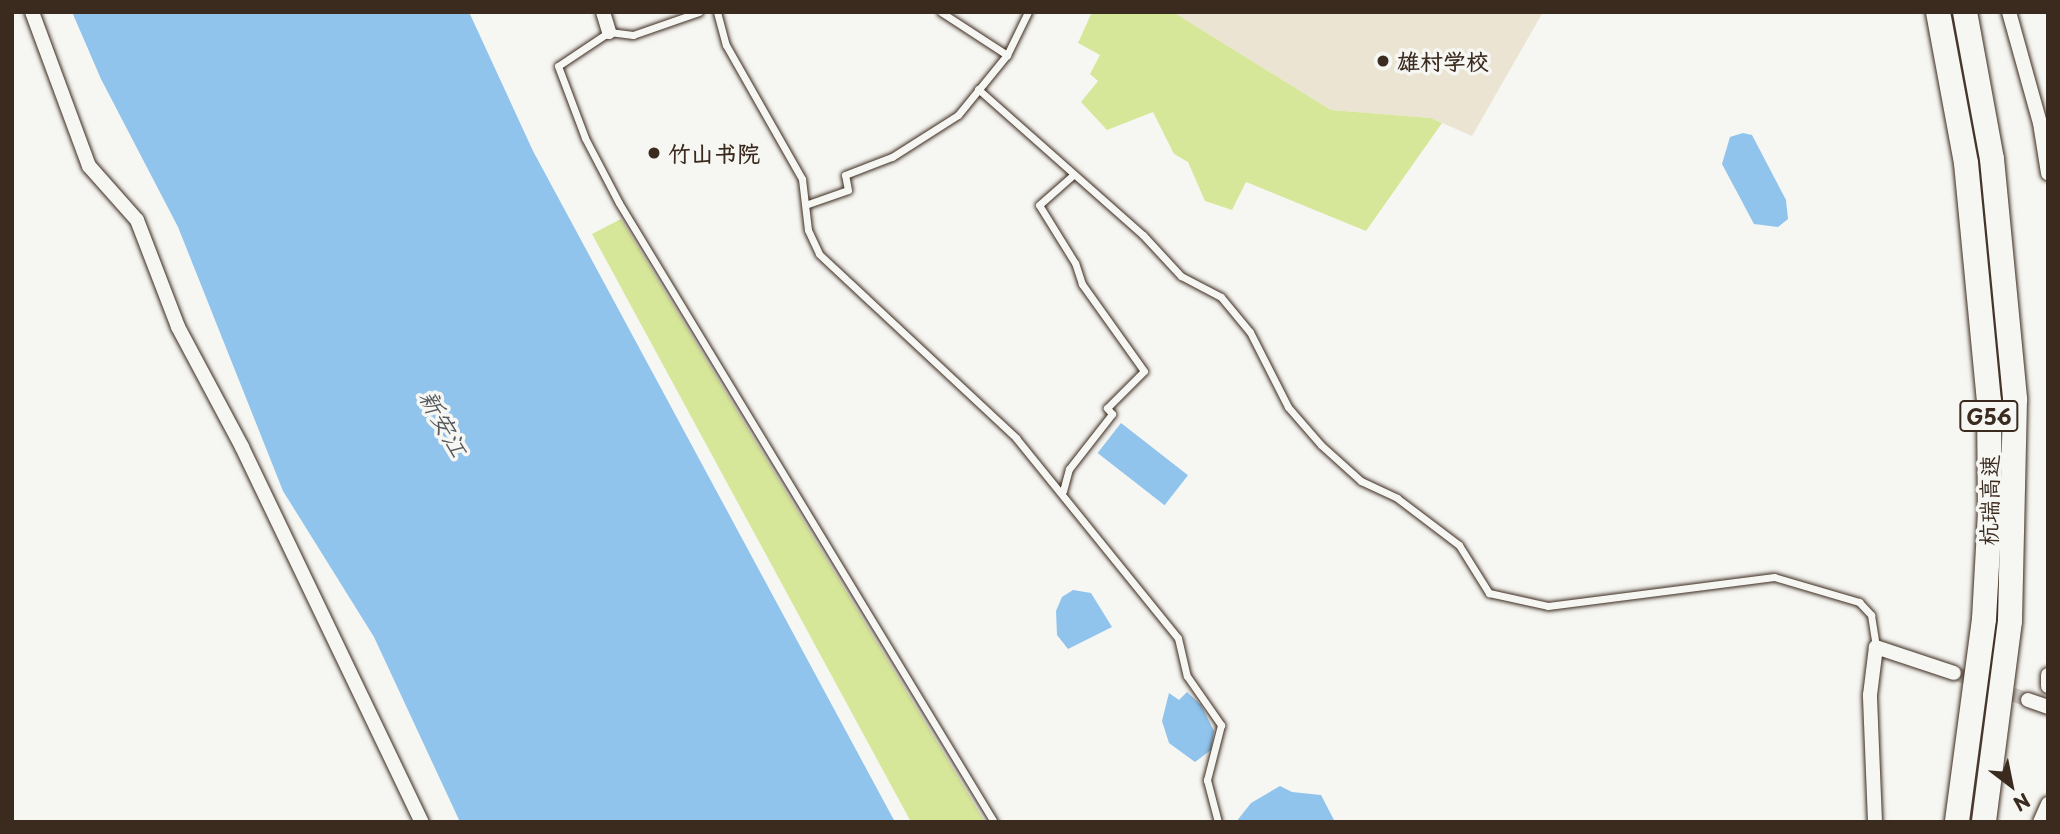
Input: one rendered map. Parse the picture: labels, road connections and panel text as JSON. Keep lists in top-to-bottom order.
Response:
{
  "streets": {
    "highway": ["G56", "杭瑞高速"]
  },
  "water": ["新安江"],
  "places": ["雄村学校", "竹山书院"],
  "north": "bottom right"
}
